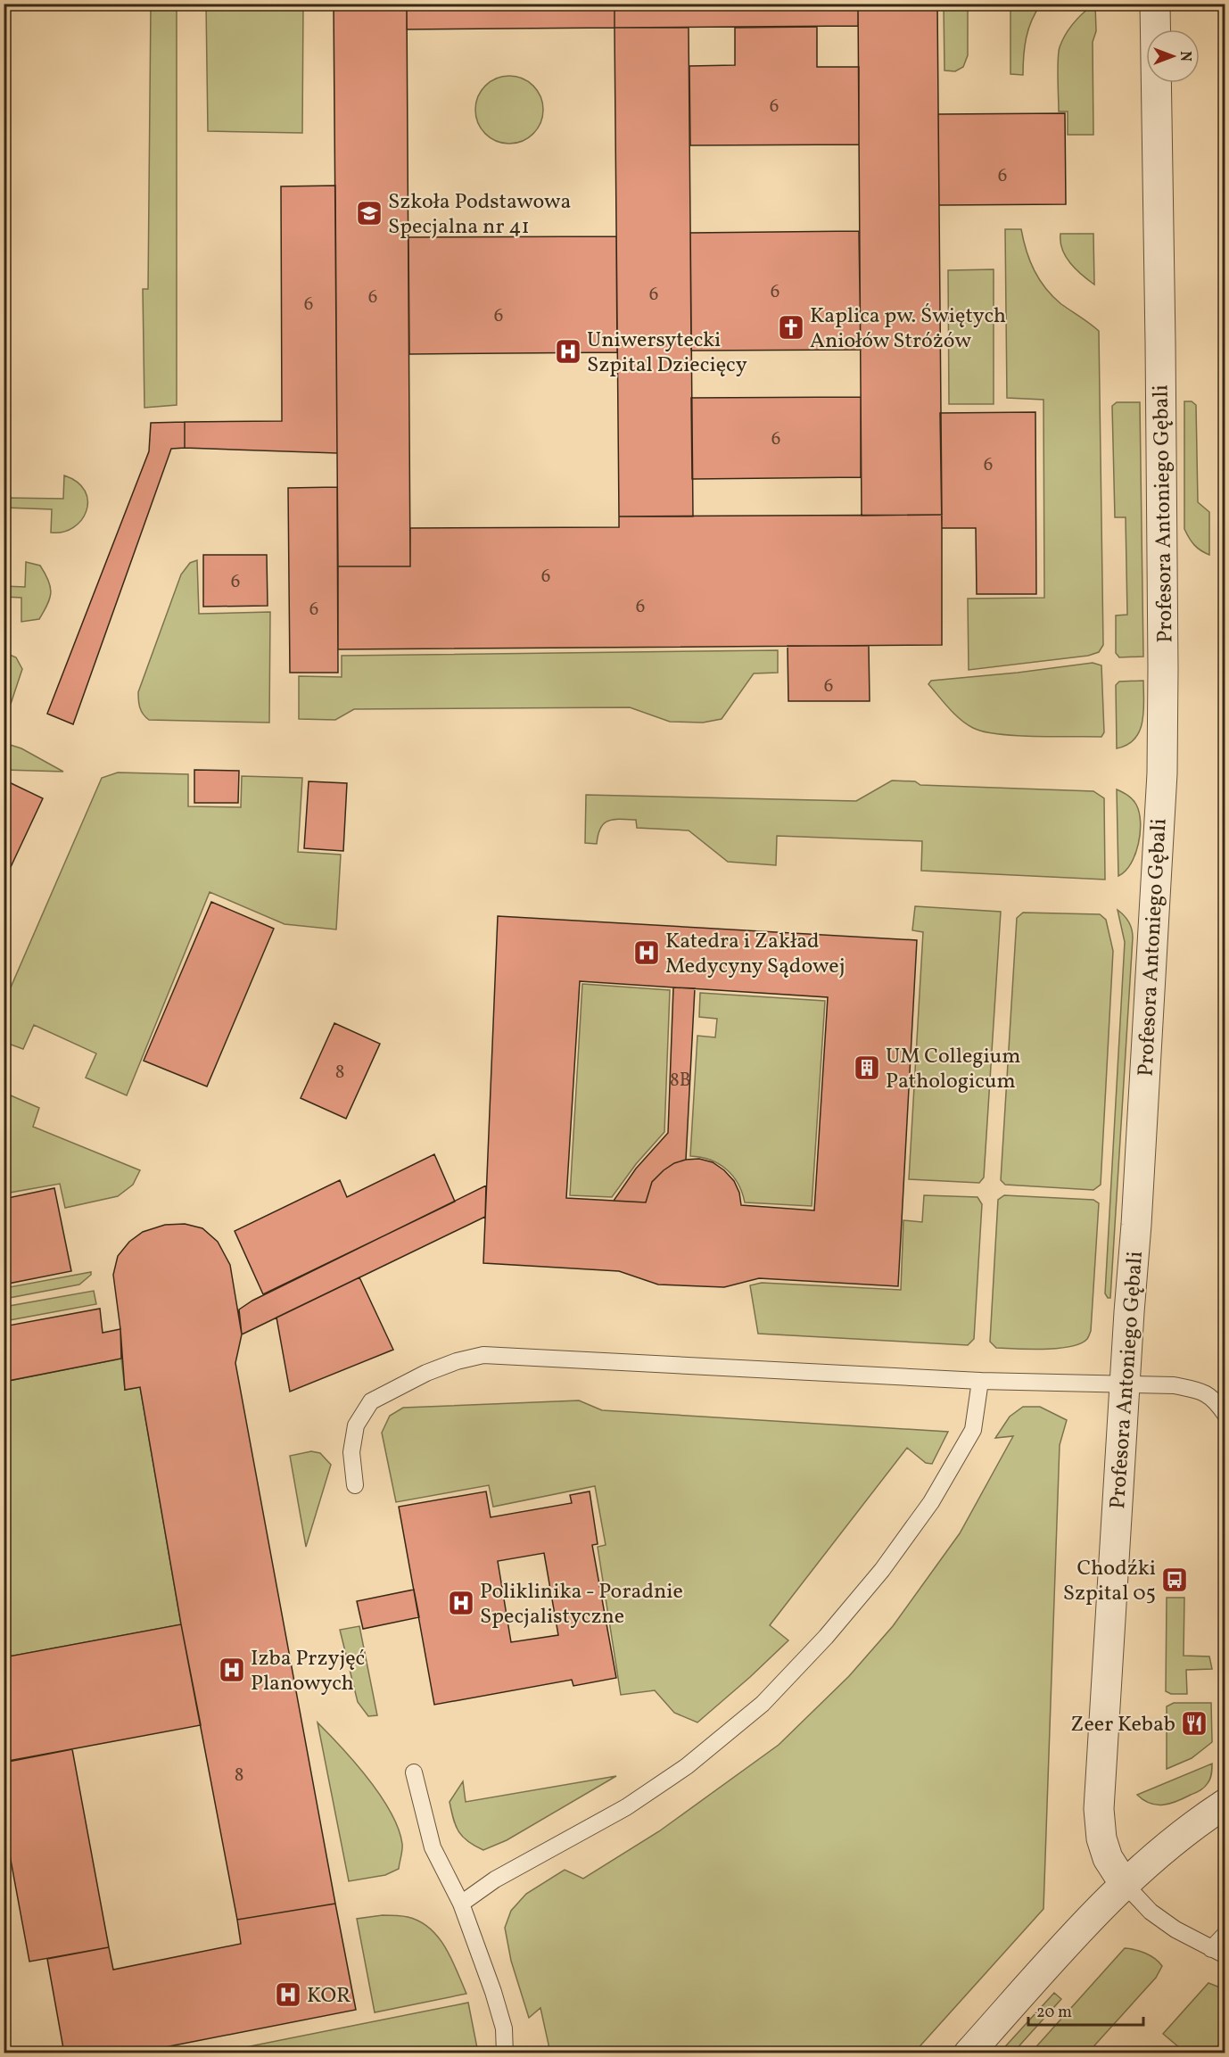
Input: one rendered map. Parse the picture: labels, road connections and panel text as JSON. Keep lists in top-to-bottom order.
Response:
{
  "streets": {
    "street": ["Profesora Antoniego Gębali"]
  },
  "places": {
    "school or university": ["Szkoła Podstawowa Specjalna nr 41"],
    "church": ["Kaplica pw. Świętych Aniołów Stróżów"],
    "hospital": [
      "Uniwersytecki Szpital Dziecięcy",
      "Katedra i Zakład Medycyny Sądowej",
      "Poliklinika - Poradnie Specjalistyczne",
      "Izba Przyjęć Planowych",
      "KOR"
    ],
    "building": ["UM Collegium Pathologicum"],
    "bus stop": ["Chodźki Szpital 05"],
    "restaurant": ["Zeer Kebab"]
  },
  "house_numbers": [
    "6",
    "6",
    "6",
    "6",
    "6",
    "6",
    "6",
    "6",
    "6",
    "6",
    "6",
    "6",
    "6",
    "6",
    "8",
    "8B",
    "8"
  ],
  "scale_bar": "20 m",
  "north": "right"
}
